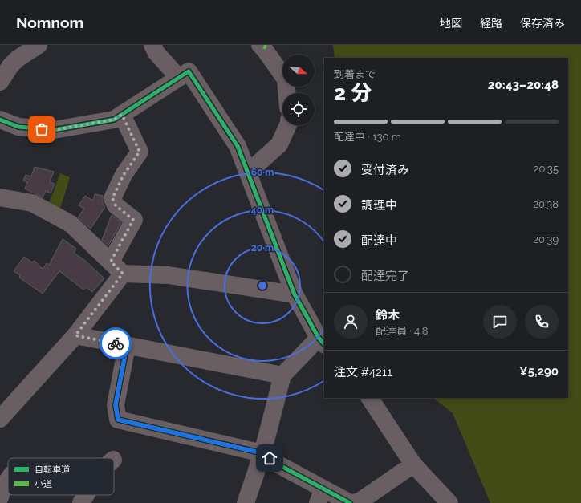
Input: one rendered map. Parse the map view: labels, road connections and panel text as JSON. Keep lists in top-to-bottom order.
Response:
{
  "legend": ["自転車道", "小道"],
  "north": "right",
  "page": {
    "header": "Nomnom",
    "nav": ["地図", "経路", "保存済み"],
    "heading": ["2 分", "到着まで", "20:43–20:48"],
    "panel": [
      "鈴木",
      "配達員 · 4.8",
      "注文 #4211",
      "¥5,290"
    ],
    "bar": "配達中 · 130 m",
    "list": [
      ["受付済み", "20:35"],
      ["調理中", "20:38"],
      ["配達中", "20:39"],
      "配達完了"
    ]
  },
  "rings": ["60 m", "40 m", "20 m"]
}
